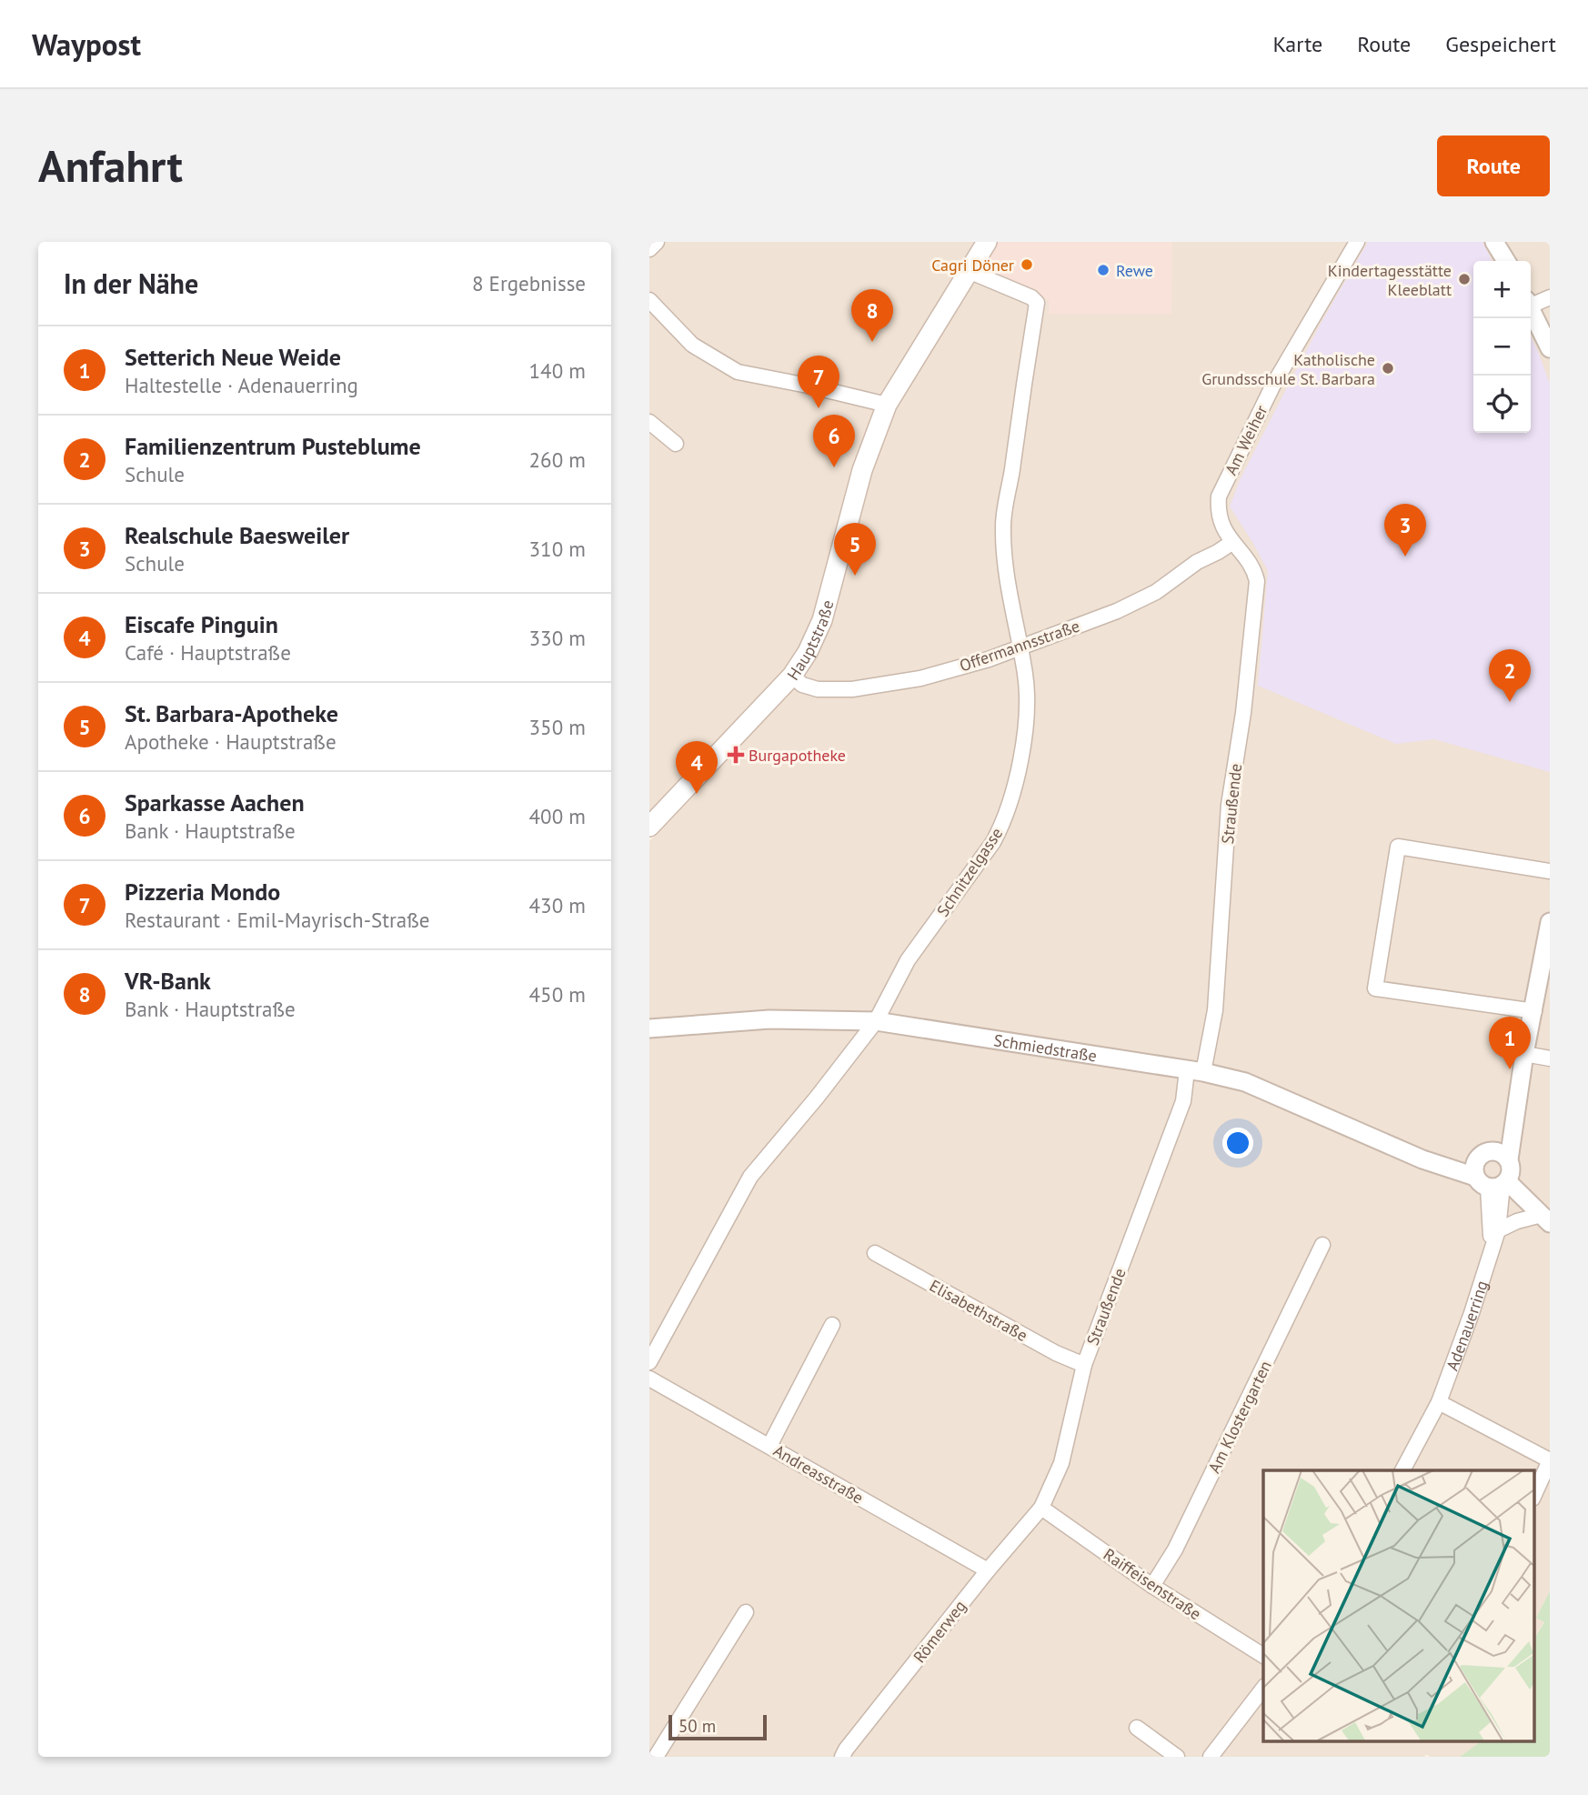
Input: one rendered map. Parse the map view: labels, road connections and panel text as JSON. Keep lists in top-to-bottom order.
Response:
{
  "streets": {
    "main road": ["Hauptstraße"],
    "street": [
      "Am Weiher",
      "Offermannsstraße",
      "Straußende",
      "Schnitzelgasse",
      "Schmiedstraße",
      "Elisabethstraße",
      "Adenauerring",
      "Am Klostergarten",
      "Andreasstraße",
      "Raiffeisenstraße",
      "Römerweg"
    ]
  },
  "crossings": [
    ["Am Weiher", "Offermannsstraße"],
    ["Am Weiher", "Straußende"],
    ["Hauptstraße", "Offermannsstraße"],
    ["Hauptstraße", "Schnitzelgasse"],
    ["Offermannsstraße", "Straußende"],
    ["Offermannsstraße", "Schnitzelgasse"],
    ["Straußende", "Schmiedstraße"],
    ["Straußende", "Elisabethstraße"],
    ["Straußende", "Raiffeisenstraße"],
    ["Straußende", "Römerweg"],
    ["Schnitzelgasse", "Schmiedstraße"],
    ["Schmiedstraße", "Adenauerring"],
    ["Am Klostergarten", "Raiffeisenstraße"],
    ["Andreasstraße", "Römerweg"],
    ["Raiffeisenstraße", "Römerweg"]
  ],
  "places": {
    "other": [
      "Cagri Döner",
      "Rewe",
      "Kindertagesstätte Kleeblatt",
      "Katholische Grundsschule St. Barbara"
    ],
    "health": ["Burgapotheke"]
  },
  "scale_bar": "50 m",
  "page": {
    "header": "Waypost",
    "nav": ["Karte", "Route", "Gespeichert"],
    "buttons": "Route",
    "title": "Anfahrt",
    "heading": ["In der Nähe", "8 Ergebnisse"],
    "map_buttons": ["+", "−"],
    "pins": [
      "8",
      "7",
      "6",
      "3",
      "5",
      "2",
      "4",
      "1"
    ],
    "list": [
      {
        "mark": "1",
        "name": "Setterich Neue Weide",
        "note": "Haltestelle · Adenauerring",
        "value": "140 m"
      },
      {
        "mark": "2",
        "name": "Familienzentrum Pusteblume",
        "note": "Schule",
        "value": "260 m"
      },
      {
        "mark": "3",
        "name": "Realschule Baesweiler",
        "note": "Schule",
        "value": "310 m"
      },
      {
        "mark": "4",
        "name": "Eiscafe Pinguin",
        "note": "Café · Hauptstraße",
        "value": "330 m"
      },
      {
        "mark": "5",
        "name": "St. Barbara-Apotheke",
        "note": "Apotheke · Hauptstraße",
        "value": "350 m"
      },
      {
        "mark": "6",
        "name": "Sparkasse Aachen",
        "note": "Bank · Hauptstraße",
        "value": "400 m"
      },
      {
        "mark": "7",
        "name": "Pizzeria Mondo",
        "note": "Restaurant · Emil-Mayrisch-Straße",
        "value": "430 m"
      },
      {
        "mark": "8",
        "name": "VR-Bank",
        "note": "Bank · Hauptstraße",
        "value": "450 m"
      }
    ],
    "scale": "50 m"
  }
}
